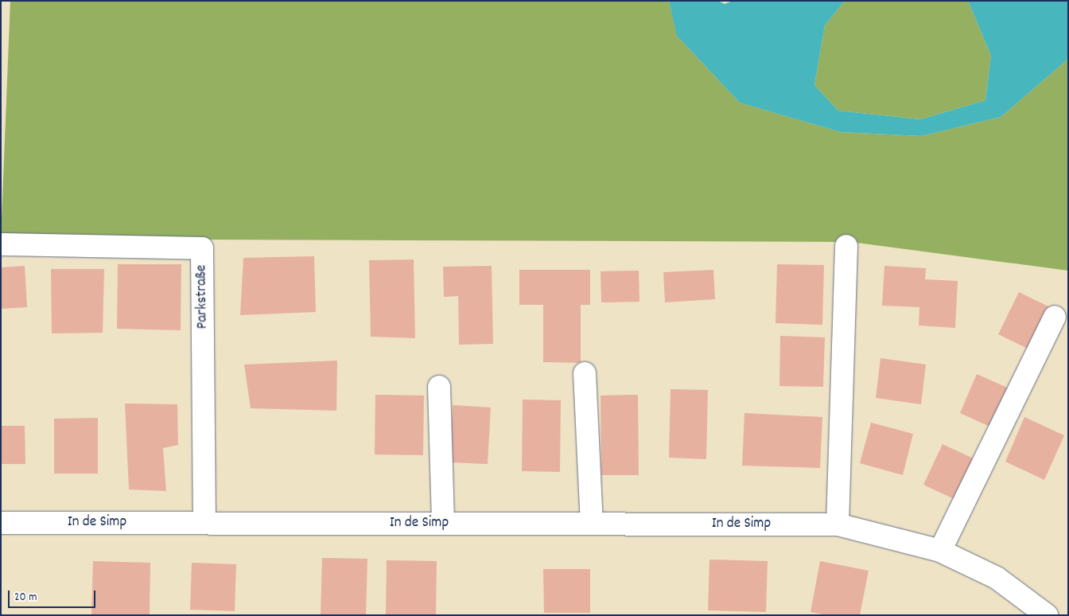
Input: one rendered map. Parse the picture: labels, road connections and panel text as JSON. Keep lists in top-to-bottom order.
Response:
{
  "streets": {
    "street": ["Parkstraße", "In de Simp"]
  },
  "crossings": [
    ["Parkstraße", "In de Simp"]
  ],
  "scale_bar": "20 m"
}
